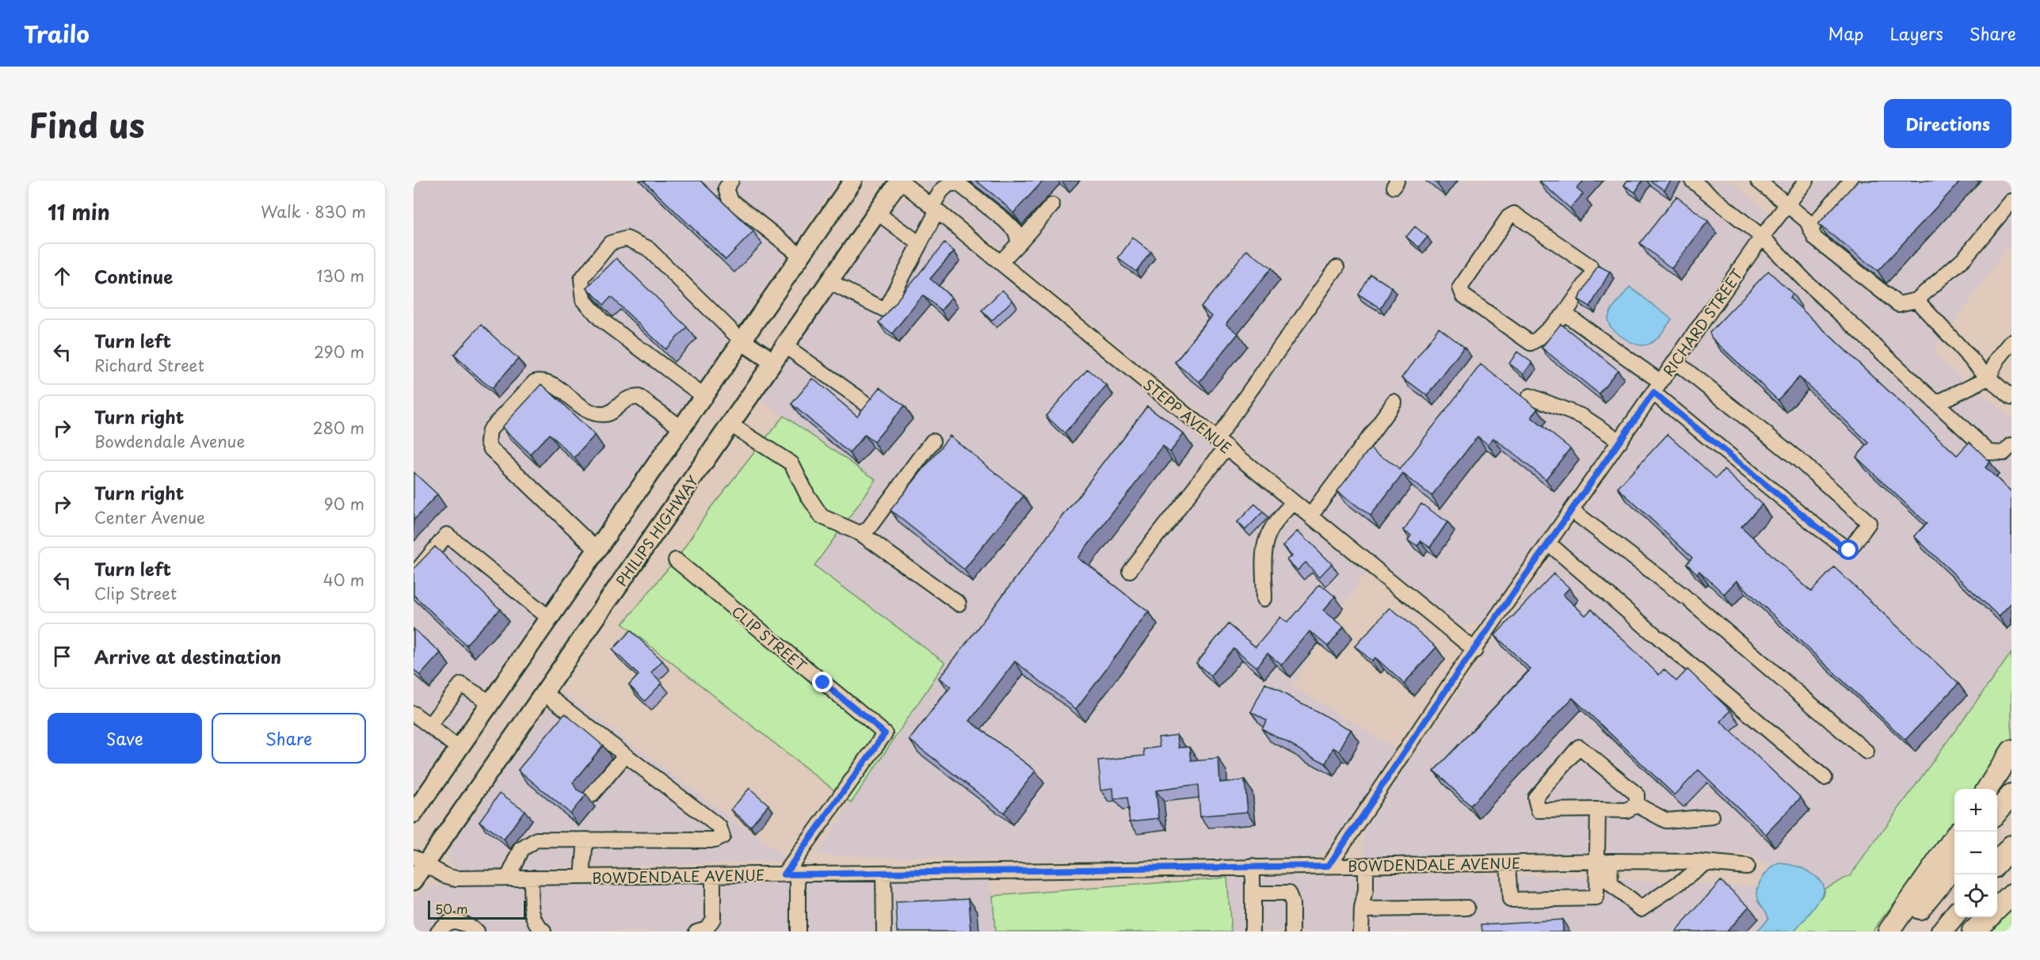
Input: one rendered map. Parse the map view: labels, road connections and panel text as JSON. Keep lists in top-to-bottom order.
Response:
{
  "streets": {
    "main road": ["PHILIPS HIGHWAY"],
    "street": [
      "RICHARD STREET",
      "STEPP AVENUE",
      "CLIP STREET",
      "BOWDENDALE AVENUE"
    ]
  },
  "crossings": [
    ["RICHARD STREET", "STEPP AVENUE"],
    ["RICHARD STREET", "BOWDENDALE AVENUE"],
    ["STEPP AVENUE", "PHILIPS HIGHWAY"],
    ["PHILIPS HIGHWAY", "BOWDENDALE AVENUE"],
    ["CLIP STREET", "BOWDENDALE AVENUE"]
  ],
  "scale_bar": "50 m",
  "page": {
    "header": "Trailo",
    "nav": ["Map", "Layers", "Share"],
    "title": "Find us",
    "buttons": [
      "Directions",
      ["Save", "Share"]
    ],
    "heading": ["11 min", "Walk · 830 m"],
    "list": [
      ["Continue", "130 m"],
      ["Turn left", "Richard Street", "290 m"],
      ["Turn right", "Bowdendale Avenue", "280 m"],
      ["Turn right", "Center Avenue", "90 m"],
      ["Turn left", "Clip Street", "40 m"],
      "Arrive at destination"
    ],
    "map_buttons": ["+", "−"],
    "scale": "50 m"
  }
}
